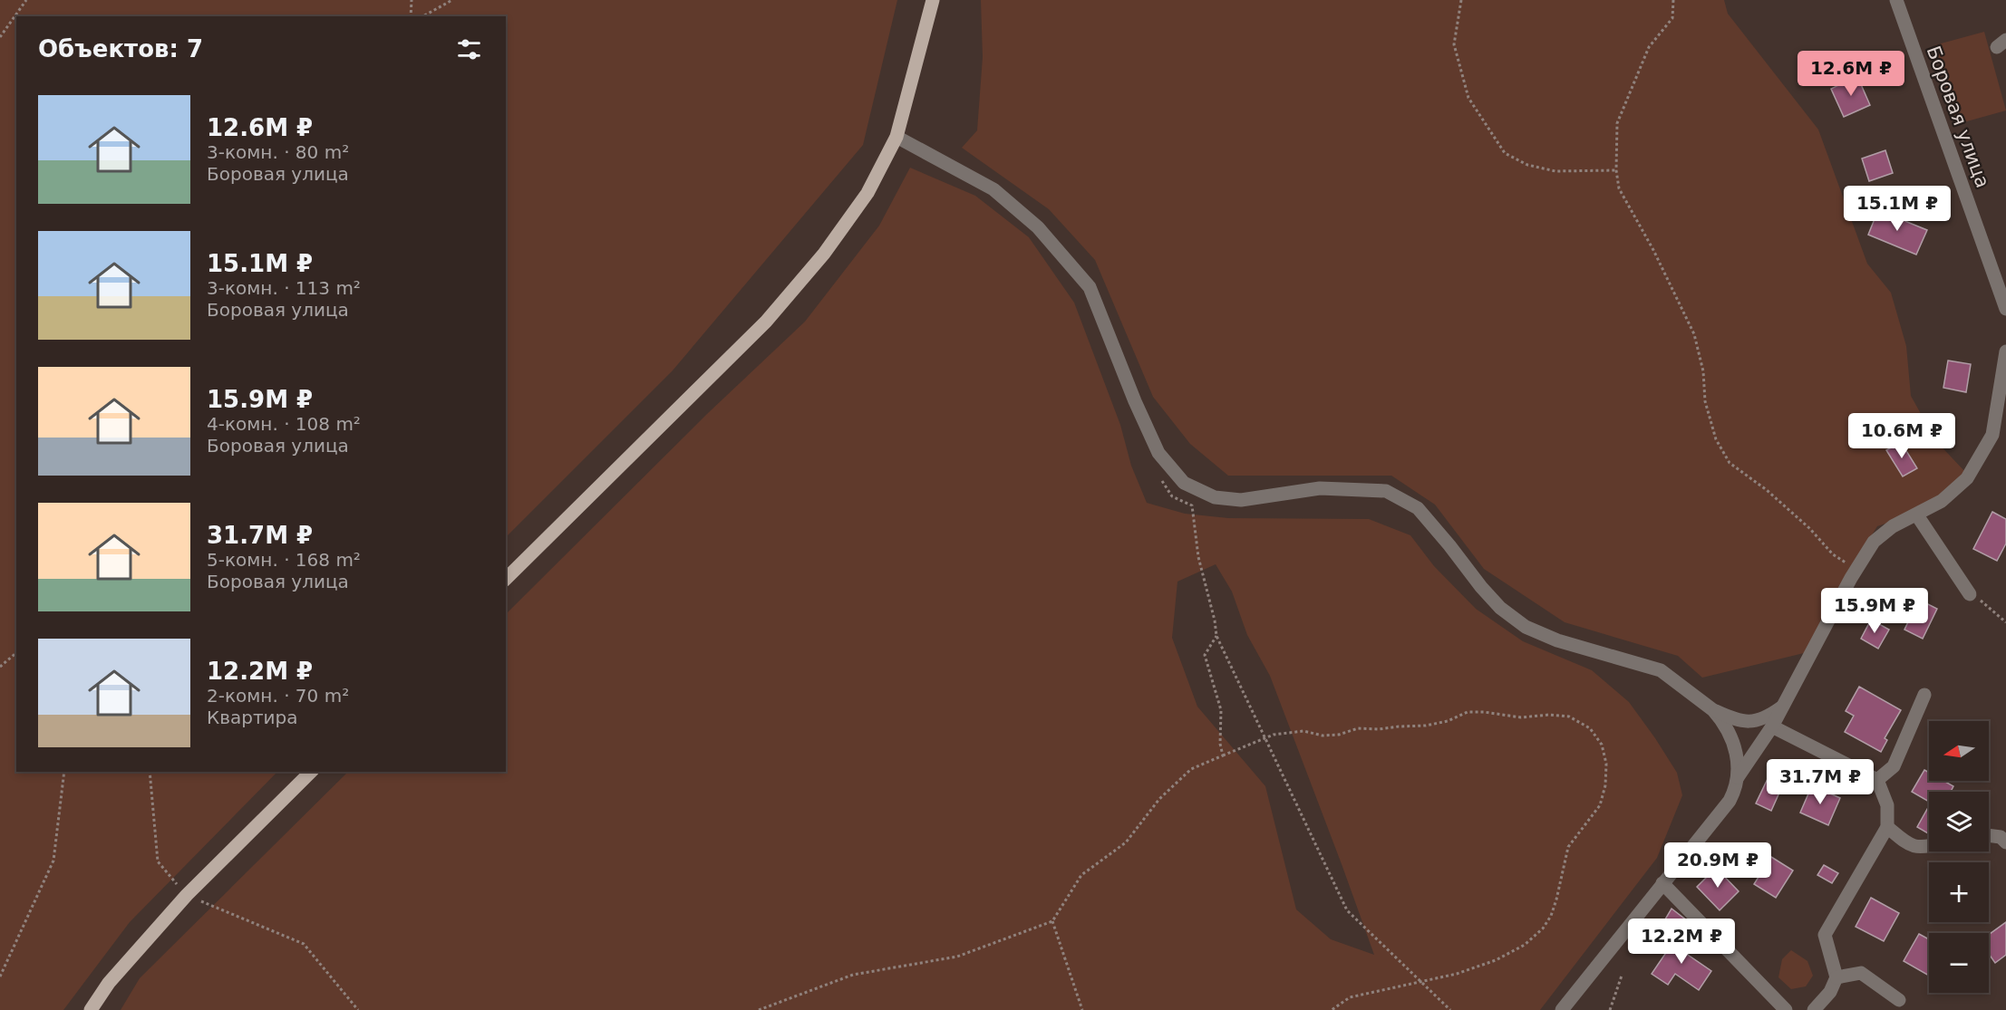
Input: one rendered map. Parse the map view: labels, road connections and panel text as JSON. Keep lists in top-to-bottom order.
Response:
{
  "streets": {
    "street": ["Боровая улица"]
  },
  "north": "left",
  "page": {
    "heading": "Объектов: 7",
    "price": [
      "12.6M ₽",
      "15.1M ₽",
      "10.6M ₽",
      "15.9M ₽",
      "31.7M ₽",
      "20.9M ₽",
      "12.2M ₽"
    ],
    "list": [
      {
        "name": "12.6M ₽",
        "note": "3-комн. · 80 m² · Боровая улица"
      },
      {
        "name": "15.1M ₽",
        "note": "3-комн. · 113 m² · Боровая улица"
      },
      {
        "name": "15.9M ₽",
        "note": "4-комн. · 108 m² · Боровая улица"
      },
      {
        "name": "31.7M ₽",
        "note": "5-комн. · 168 m² · Боровая улица"
      },
      {
        "name": "12.2M ₽",
        "note": "2-комн. · 70 m² · Квартира"
      }
    ],
    "map_buttons": ["+", "−"]
  }
}
